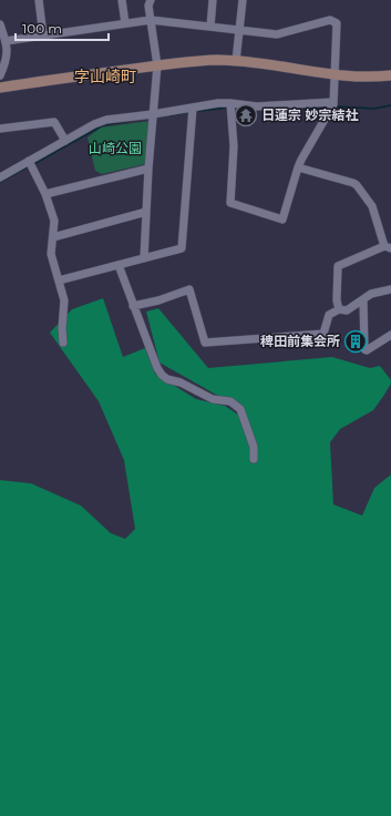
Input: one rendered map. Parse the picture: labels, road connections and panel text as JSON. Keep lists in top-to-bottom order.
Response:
{
  "districts": ["字山崎町"],
  "parks": ["山崎公園"],
  "places": {
    "temple": ["日蓮宗 妙宗結社"],
    "building": ["稗田前集会所"]
  },
  "scale_bar": "100 m"
}
